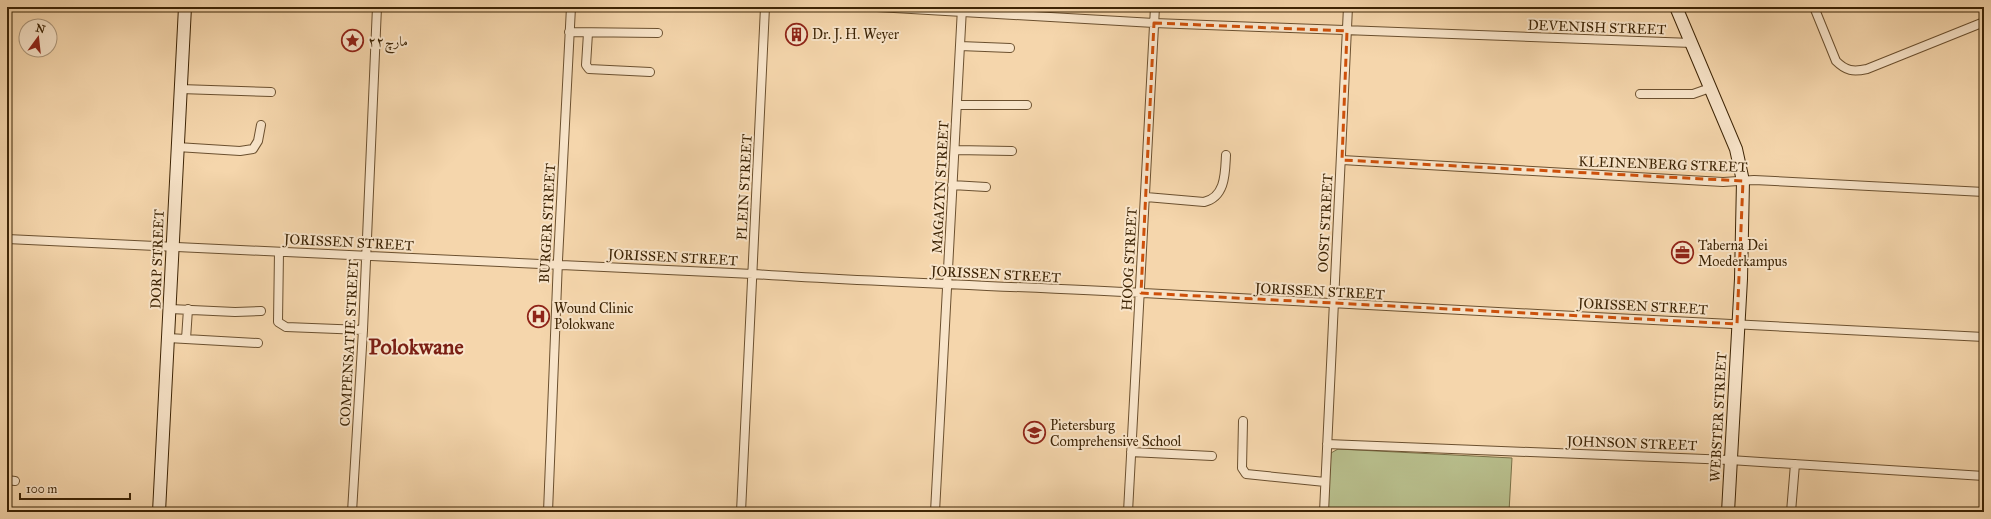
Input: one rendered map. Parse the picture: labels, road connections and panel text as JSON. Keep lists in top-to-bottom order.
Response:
{
  "streets": {
    "street": [
      "DEVENISH STREET",
      "KLEINENBERG STREET",
      "PLEIN STREET",
      "MAGAZYN STREET",
      "BURGER STREET",
      "OOST STREET",
      "JORISSEN STREET",
      "DORP STREET",
      "HOOG STREET",
      "COMPENSATIE STREET",
      "WEBSTER STREET",
      "JOHNSON STREET"
    ]
  },
  "crossings": [
    ["DEVENISH STREET", "MAGAZYN STREET"],
    ["DEVENISH STREET", "OOST STREET"],
    ["DEVENISH STREET", "HOOG STREET"],
    ["DEVENISH STREET", "WEBSTER STREET"],
    ["KLEINENBERG STREET", "OOST STREET"],
    ["KLEINENBERG STREET", "WEBSTER STREET"],
    ["PLEIN STREET", "JORISSEN STREET"],
    ["MAGAZYN STREET", "JORISSEN STREET"],
    ["BURGER STREET", "JORISSEN STREET"],
    ["OOST STREET", "JORISSEN STREET"],
    ["OOST STREET", "JOHNSON STREET"],
    ["JORISSEN STREET", "DORP STREET"],
    ["JORISSEN STREET", "HOOG STREET"],
    ["JORISSEN STREET", "COMPENSATIE STREET"],
    ["JORISSEN STREET", "WEBSTER STREET"],
    ["WEBSTER STREET", "JOHNSON STREET"]
  ],
  "districts": ["Polokwane"],
  "places": {
    "building": ["Dr. J. H. Weyer"],
    "place": ["۲۲مارچ"],
    "office": ["Taberna Dei Moederkampus"],
    "hospital": ["Wound Clinic Polokwane"],
    "school or university": ["Pietersburg Comprehensive School"]
  },
  "scale_bar": "100 m",
  "north": "top"
}
